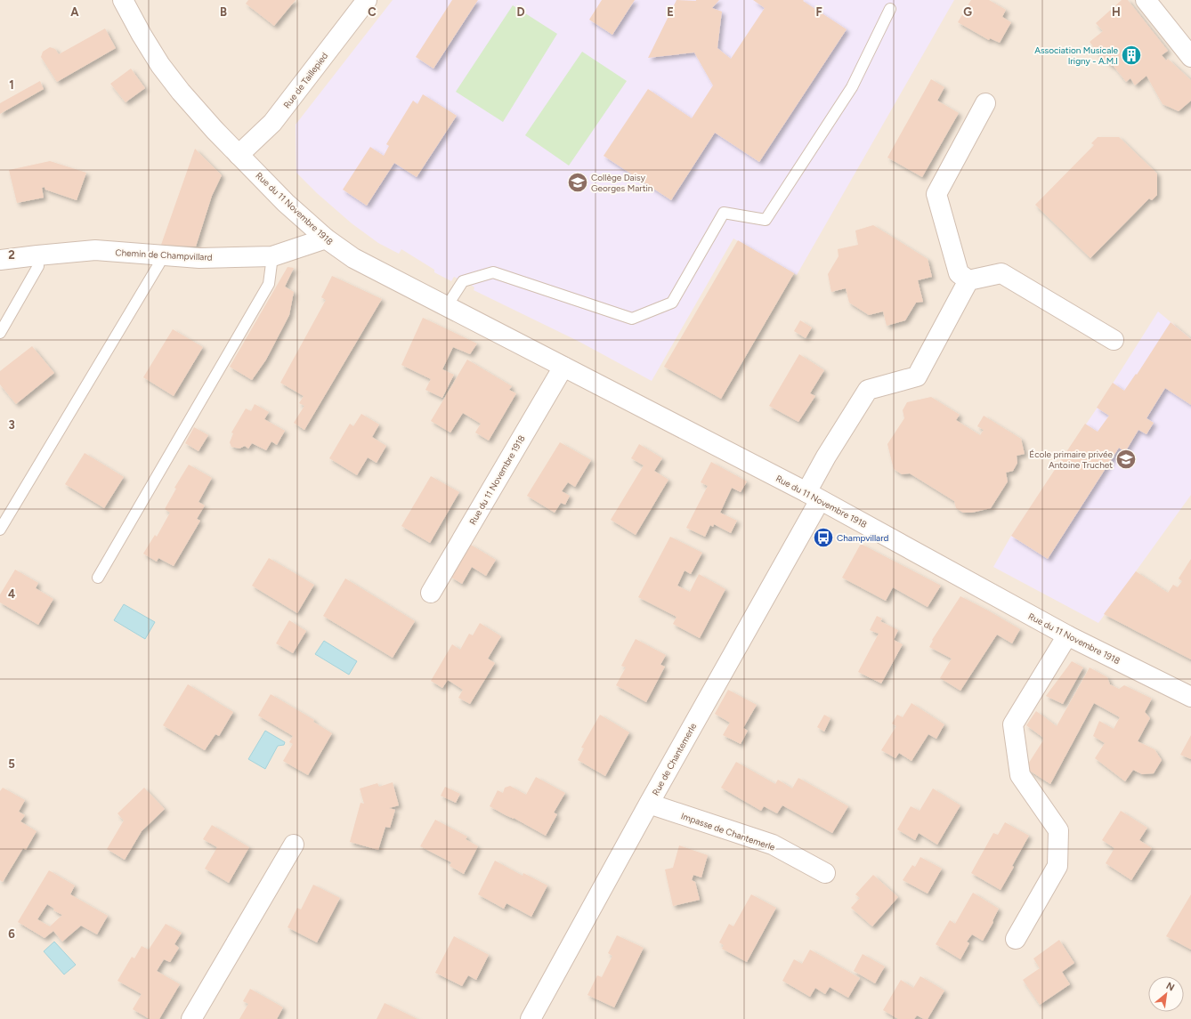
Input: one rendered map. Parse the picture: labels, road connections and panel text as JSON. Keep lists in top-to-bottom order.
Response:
{
  "streets": {
    "street": [
      "Rue de Taillepied",
      "Rue du 11 Novembre 1918",
      "Chemin de Champvillard",
      "Rue de Chantemerle",
      "Impasse de Chantemerle"
    ]
  },
  "crossings": [
    ["Rue de Taillepied", "Rue du 11 Novembre 1918"],
    ["Rue du 11 Novembre 1918", "Chemin de Champvillard"],
    ["Rue du 11 Novembre 1918", "Rue de Chantemerle"],
    ["Rue de Chantemerle", "Impasse de Chantemerle"]
  ],
  "places": {
    "building": ["Association Musicale Irigny - A.M.I"],
    "school or university": ["Collège Daisy Georges Martin", "École primaire privée Antoine Truchet"],
    "bus stop": ["Champvillard"]
  },
  "north": "top right",
  "grid": {
    "columns": [
      "A",
      "B",
      "C",
      "D",
      "E",
      "F",
      "G",
      "H"
    ],
    "rows": [
      "1",
      "2",
      "3",
      "4",
      "5",
      "6"
    ]
  }
}
